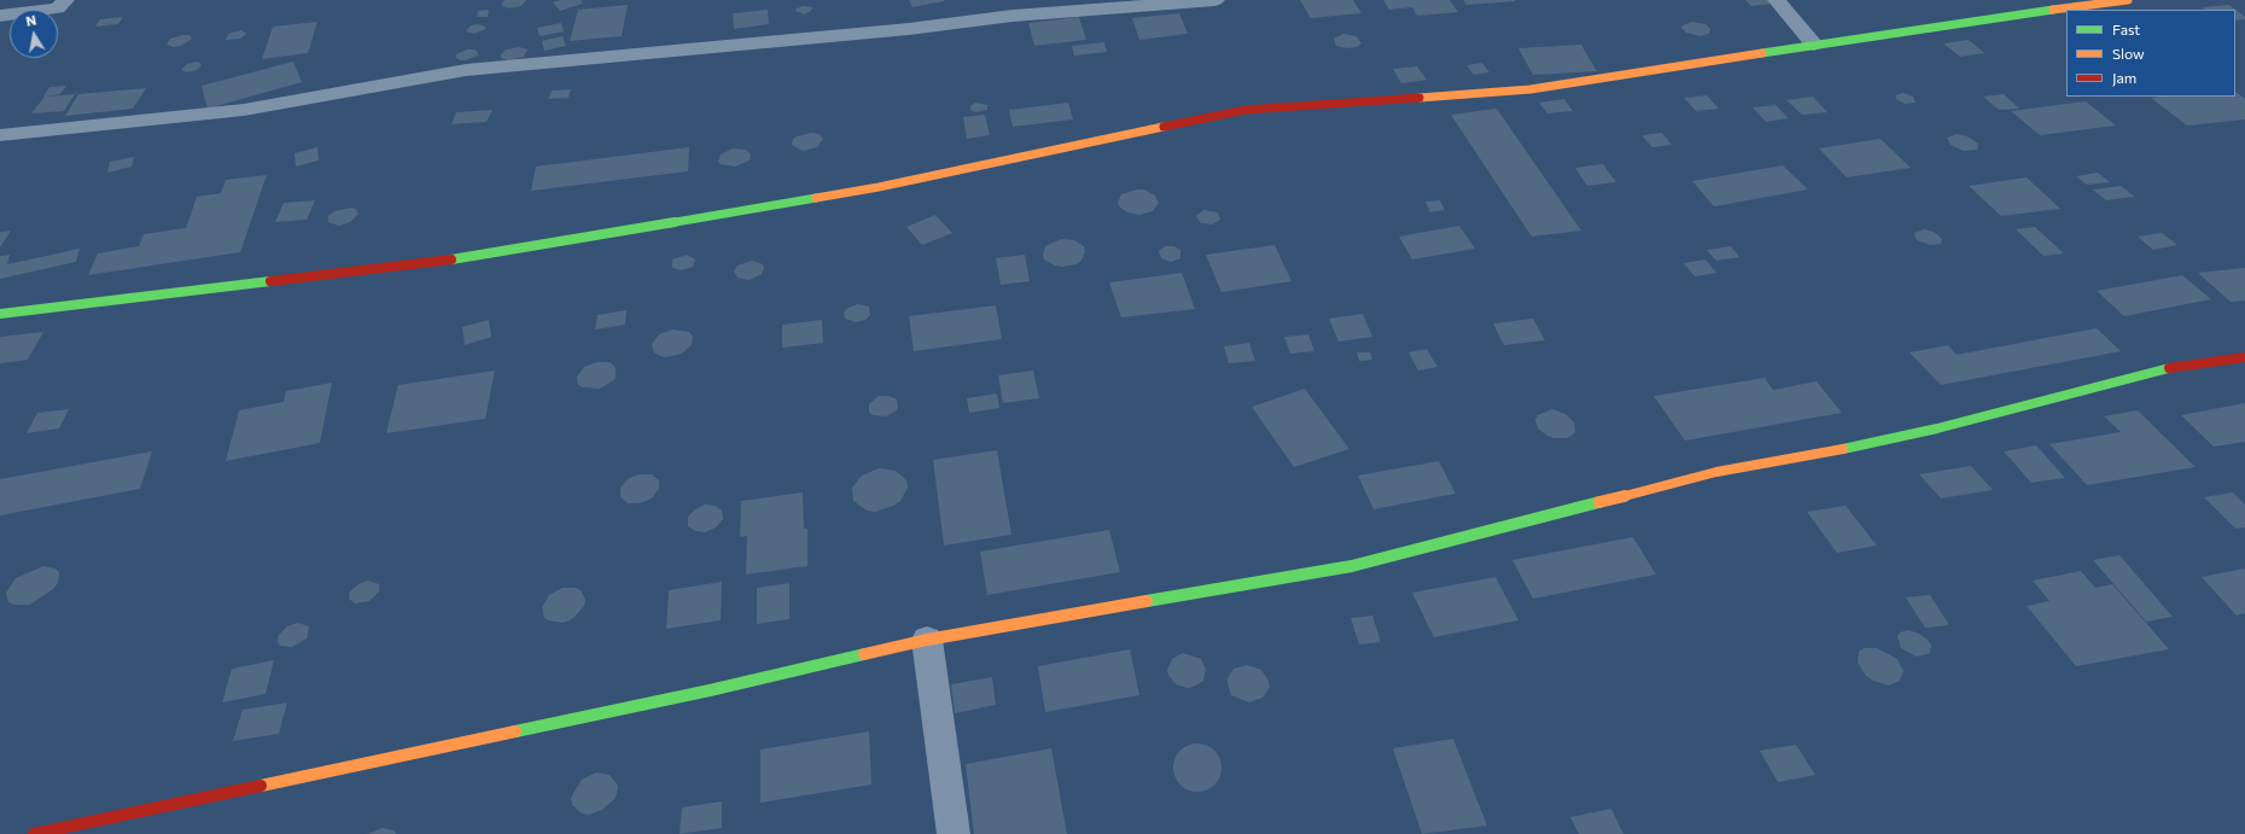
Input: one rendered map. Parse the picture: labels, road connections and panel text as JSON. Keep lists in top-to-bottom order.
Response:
{
  "legend": ["Fast", "Slow", "Jam"],
  "north": "top"
}
